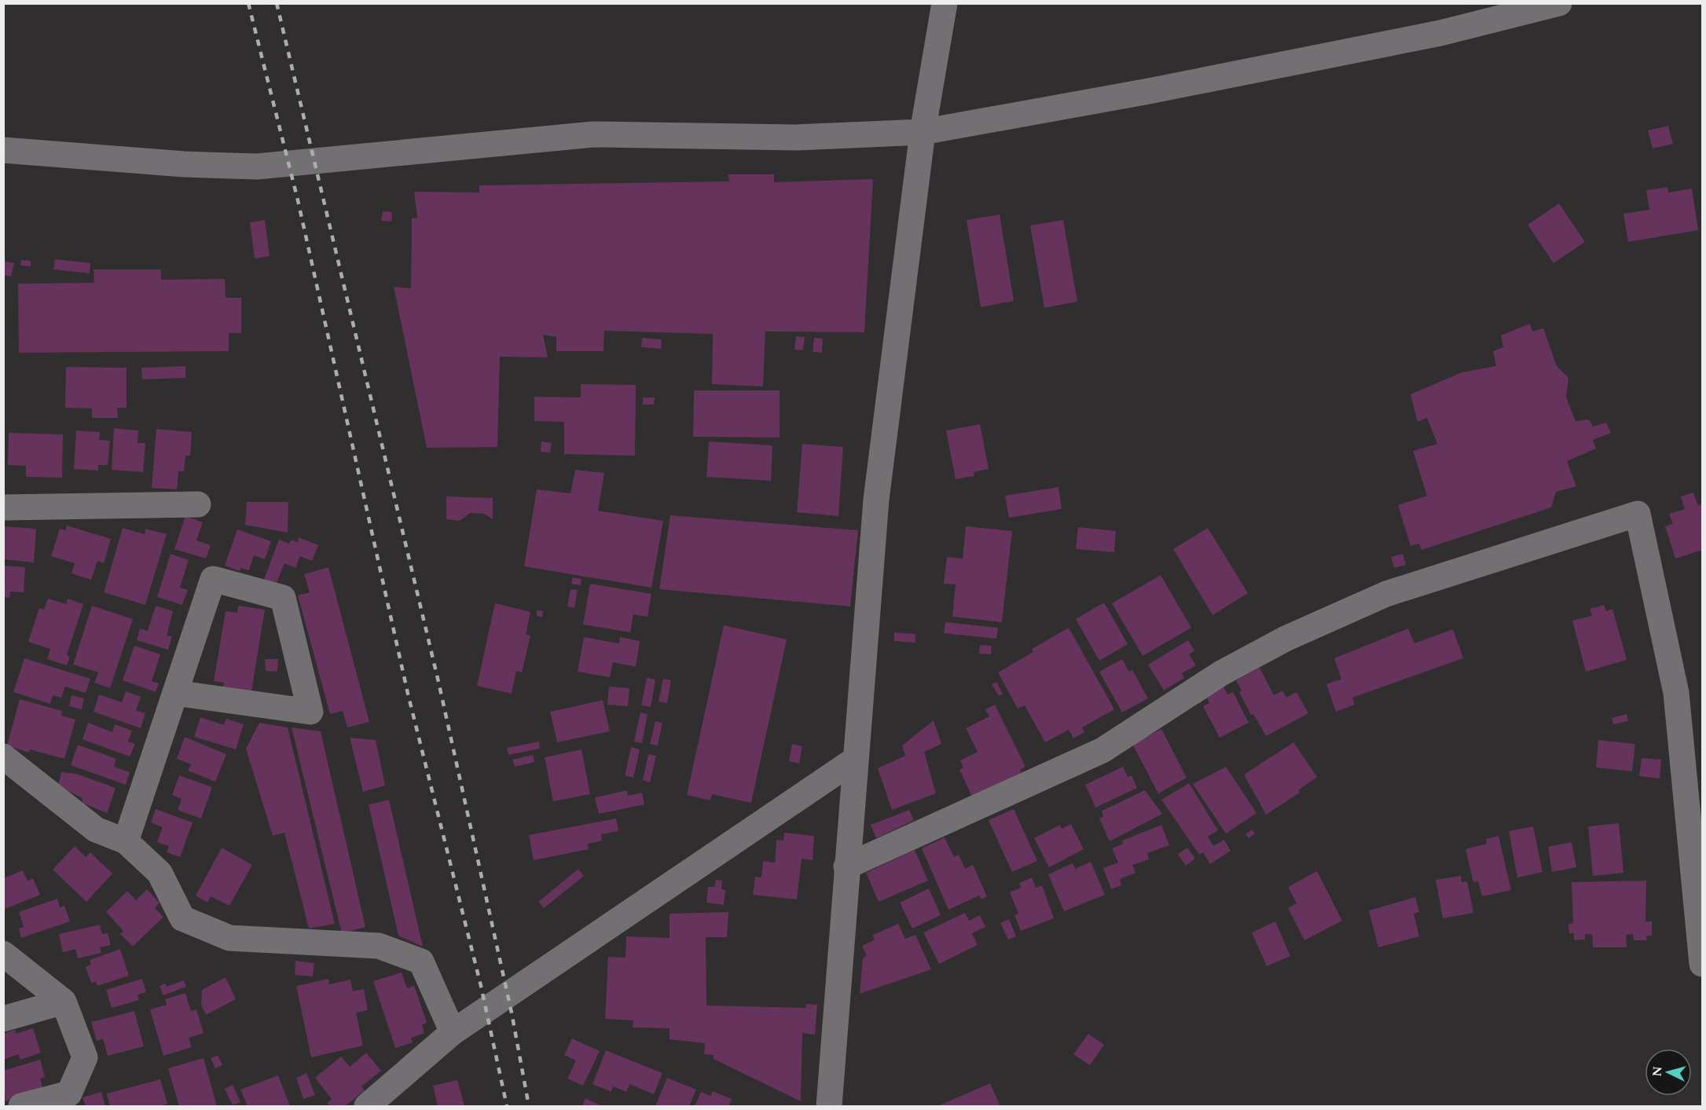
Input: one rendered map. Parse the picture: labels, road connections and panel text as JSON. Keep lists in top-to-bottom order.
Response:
{
  "north": "left"
}
